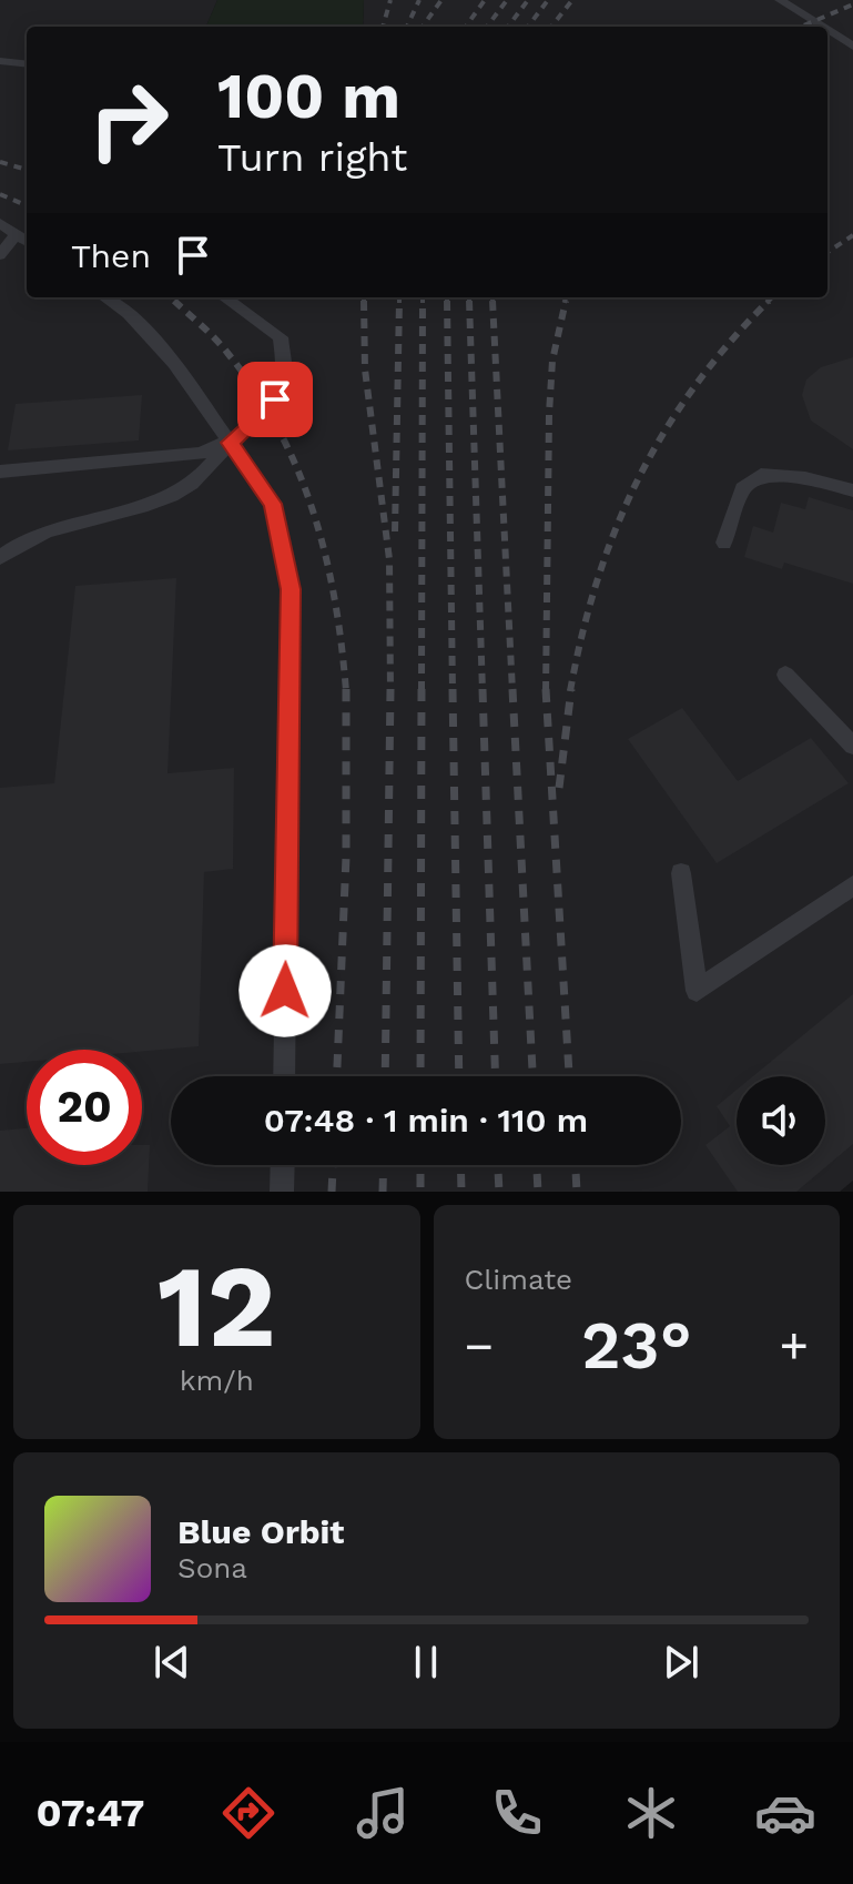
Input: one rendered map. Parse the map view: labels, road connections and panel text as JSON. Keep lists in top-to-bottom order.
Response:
{
  "page": {
    "turn": ["100 m", "Turn right"],
    "then": "Then",
    "limit": "20",
    "trip": "07:48 · 1 min · 110 m",
    "tile": [
      ["12", "km/h"],
      "Climate"
    ],
    "heat": ["−", "23°", "+"],
    "song": ["Blue Orbit", "Sona"],
    "tabs": "07:47"
  }
}
